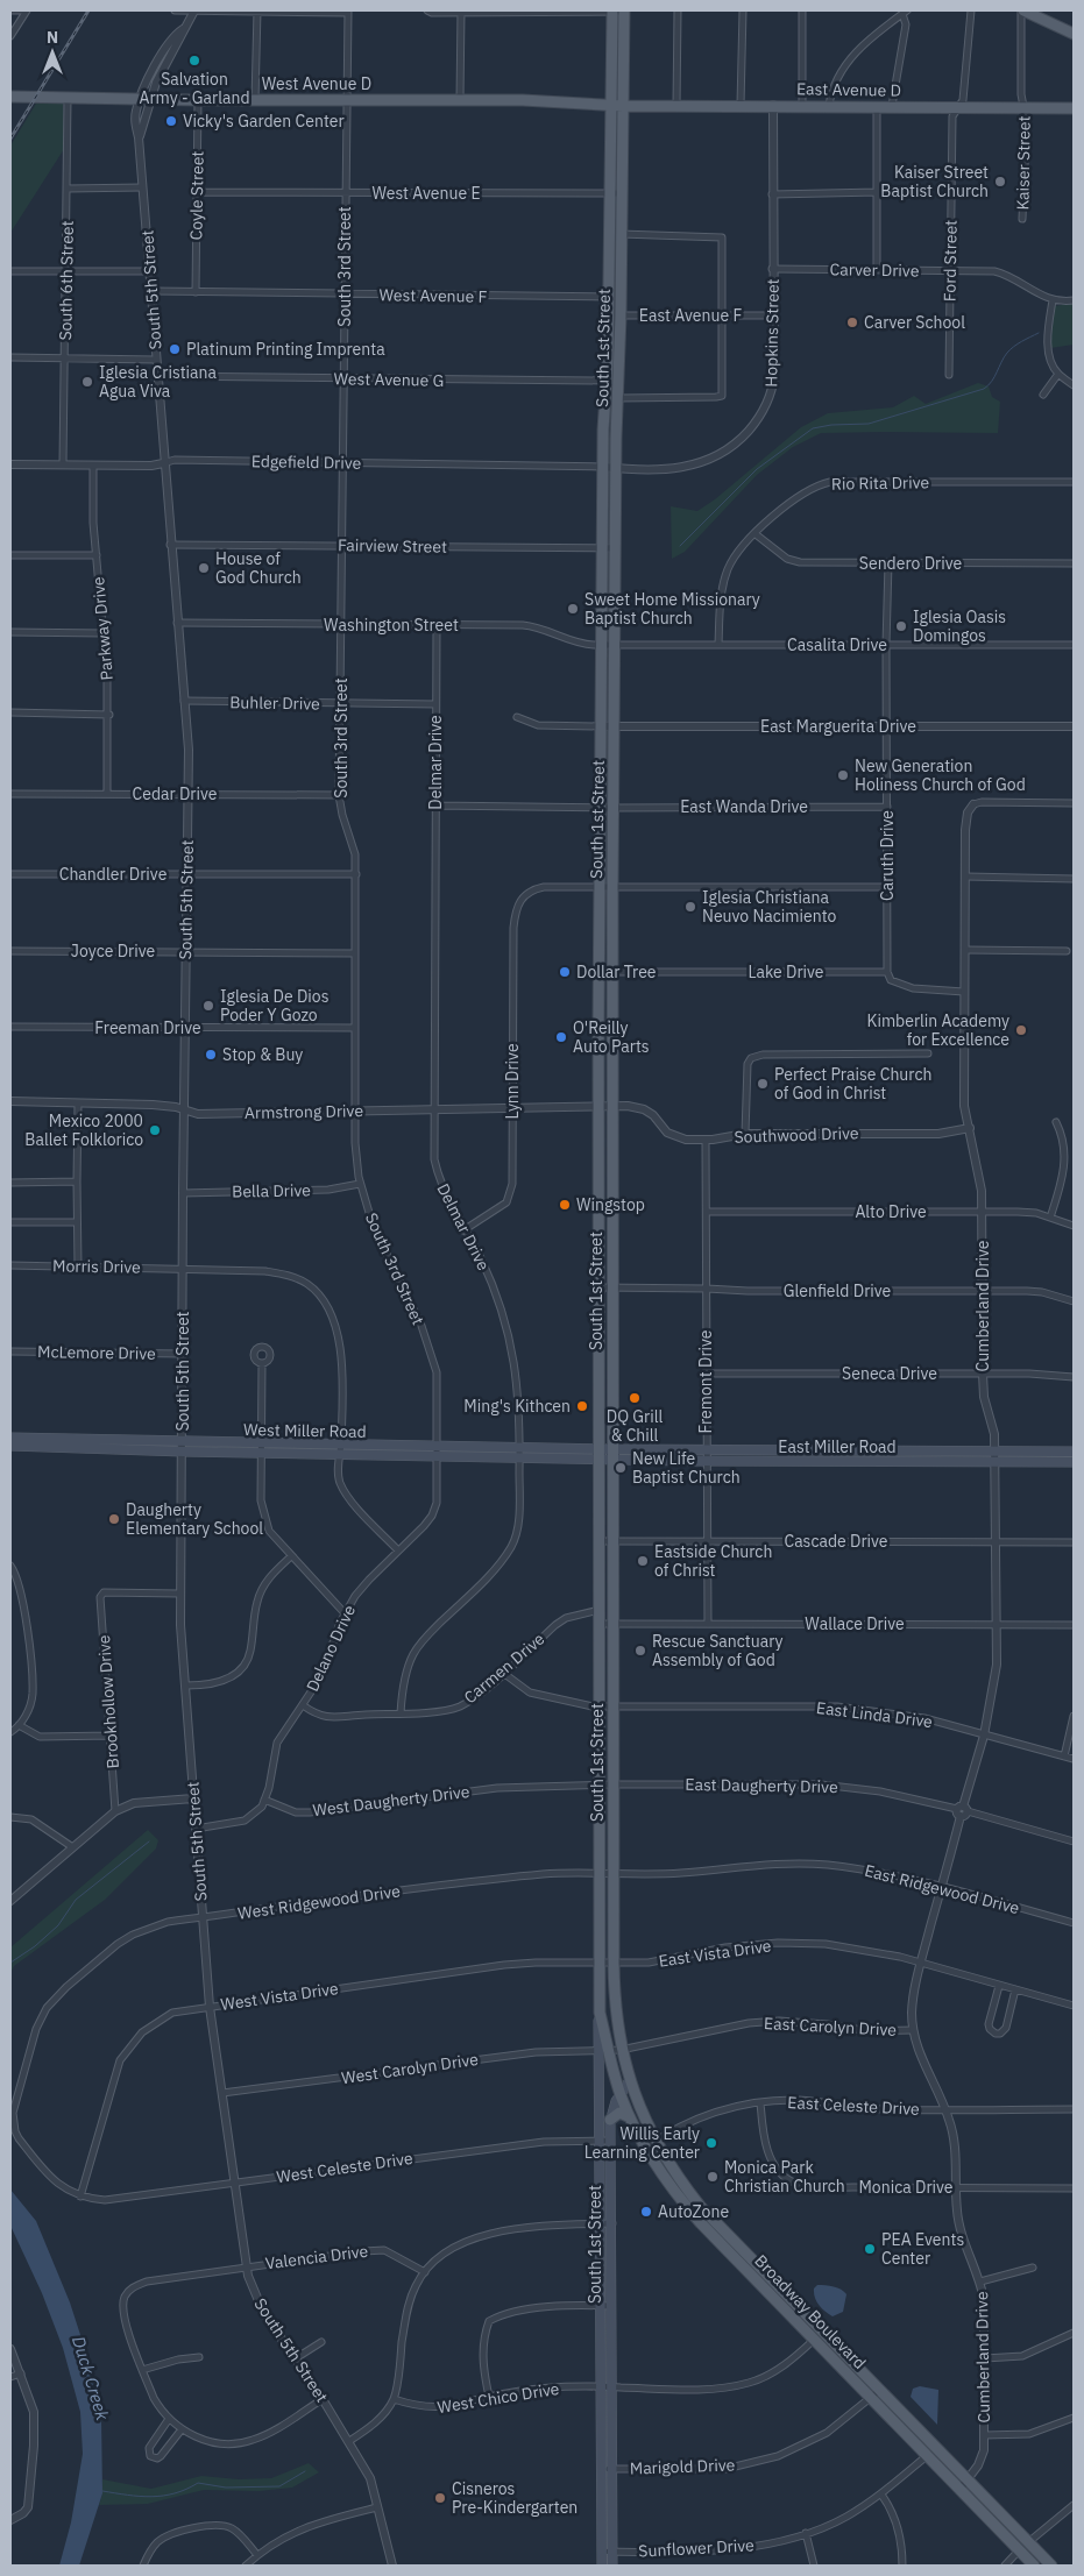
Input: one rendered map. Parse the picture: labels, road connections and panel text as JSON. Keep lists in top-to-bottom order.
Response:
{
  "streets": {
    "main road": [
      "West Avenue D",
      "East Avenue D",
      "South 1st Street",
      "West Miller Road",
      "East Miller Road",
      "Broadway Boulevard"
    ],
    "street": [
      "Kaiser Street",
      "West Avenue E",
      "Coyle Street",
      "Ford Street",
      "South 3rd Street",
      "Carver Drive",
      "South 6th Street",
      "South 5th Street",
      "West Avenue F",
      "East Avenue F",
      "Hopkins Street",
      "West Avenue G",
      "Edgefield Drive",
      "Rio Rita Drive",
      "Fairview Street",
      "Sendero Drive",
      "Washington Street",
      "Parkway Drive",
      "Casalita Drive",
      "Buhler Drive",
      "East Marguerita Drive",
      "Delmar Drive",
      "Cedar Drive",
      "East Wanda Drive",
      "Caruth Drive",
      "Chandler Drive",
      "Joyce Drive",
      "Lake Drive",
      "Freeman Drive",
      "Lynn Drive",
      "Armstrong Drive",
      "Southwood Drive",
      "Bella Drive",
      "Alto Drive",
      "Morris Drive",
      "Glenfield Drive",
      "Cumberland Drive",
      "McLemore Drive",
      "Seneca Drive",
      "Fremont Drive",
      "Cascade Drive",
      "Wallace Drive",
      "Delano Drive",
      "Carmen Drive",
      "Brookhollow Drive",
      "East Linda Drive",
      "East Daugherty Drive",
      "West Daugherty Drive",
      "East Ridgewood Drive",
      "West Ridgewood Drive",
      "East Vista Drive",
      "West Vista Drive",
      "East Carolyn Drive",
      "West Carolyn Drive",
      "East Celeste Drive",
      "West Celeste Drive",
      "Monica Drive",
      "Valencia Drive",
      "West Chico Drive",
      "Marigold Drive",
      "Sunflower Drive"
    ]
  },
  "crossings": [
    ["West Avenue D", "East Avenue D"],
    ["West Avenue D", "Coyle Street"],
    ["West Avenue D", "South 3rd Street"],
    ["West Avenue D", "South 6th Street"],
    ["West Avenue D", "South 5th Street"],
    ["West Avenue D", "South 1st Street"],
    ["East Avenue D", "Kaiser Street"],
    ["East Avenue D", "Ford Street"],
    ["East Avenue D", "Hopkins Street"],
    ["East Avenue D", "South 1st Street"],
    ["West Avenue E", "Coyle Street"],
    ["West Avenue E", "South 3rd Street"],
    ["West Avenue E", "South 1st Street"],
    ["Coyle Street", "West Avenue F"],
    ["Ford Street", "Carver Drive"],
    ["South 3rd Street", "West Avenue F"],
    ["South 3rd Street", "West Avenue G"],
    ["South 3rd Street", "Edgefield Drive"],
    ["South 3rd Street", "Fairview Street"],
    ["South 3rd Street", "Washington Street"],
    ["South 3rd Street", "Buhler Drive"],
    ["South 3rd Street", "Cedar Drive"],
    ["South 3rd Street", "Chandler Drive"],
    ["South 3rd Street", "Joyce Drive"],
    ["South 3rd Street", "Freeman Drive"],
    ["South 3rd Street", "Armstrong Drive"],
    ["South 3rd Street", "Bella Drive"],
    ["South 3rd Street", "West Miller Road"],
    ["South 3rd Street", "Delano Drive"],
    ["Carver Drive", "Hopkins Street"],
    ["South 6th Street", "Edgefield Drive"],
    ["South 5th Street", "West Avenue F"],
    ["South 5th Street", "West Avenue G"],
    ["South 5th Street", "Edgefield Drive"],
    ["South 5th Street", "Fairview Street"],
    ["South 5th Street", "Washington Street"],
    ["South 5th Street", "Buhler Drive"],
    ["South 5th Street", "Cedar Drive"],
    ["South 5th Street", "Chandler Drive"],
    ["South 5th Street", "Joyce Drive"],
    ["South 5th Street", "Freeman Drive"],
    ["South 5th Street", "Armstrong Drive"],
    ["South 5th Street", "Bella Drive"],
    ["South 5th Street", "Morris Drive"],
    ["South 5th Street", "McLemore Drive"],
    ["South 5th Street", "West Miller Road"],
    ["South 5th Street", "Brookhollow Drive"],
    ["South 5th Street", "West Ridgewood Drive"],
    ["South 5th Street", "West Vista Drive"],
    ["South 5th Street", "West Carolyn Drive"],
    ["South 5th Street", "West Celeste Drive"],
    ["South 5th Street", "Valencia Drive"],
    ["West Avenue F", "South 1st Street"],
    ["East Avenue F", "Hopkins Street"],
    ["East Avenue F", "South 1st Street"],
    ["Hopkins Street", "South 1st Street"],
    ["Hopkins Street", "Edgefield Drive"],
    ["South 1st Street", "West Avenue G"],
    ["South 1st Street", "Edgefield Drive"],
    ["South 1st Street", "Fairview Street"],
    ["South 1st Street", "Washington Street"],
    ["South 1st Street", "Casalita Drive"],
    ["South 1st Street", "East Marguerita Drive"],
    ["South 1st Street", "East Wanda Drive"],
    ["South 1st Street", "Lake Drive"],
    ["South 1st Street", "Lynn Drive"],
    ["South 1st Street", "Armstrong Drive"],
    ["South 1st Street", "Southwood Drive"],
    ["South 1st Street", "Glenfield Drive"],
    ["South 1st Street", "West Miller Road"],
    ["South 1st Street", "East Miller Road"],
    ["South 1st Street", "Cascade Drive"],
    ["South 1st Street", "Wallace Drive"],
    ["South 1st Street", "Carmen Drive"],
    ["South 1st Street", "East Linda Drive"],
    ["South 1st Street", "East Daugherty Drive"],
    ["South 1st Street", "West Daugherty Drive"],
    ["South 1st Street", "East Ridgewood Drive"],
    ["South 1st Street", "West Ridgewood Drive"],
    ["South 1st Street", "East Vista Drive"],
    ["South 1st Street", "West Vista Drive"],
    ["South 1st Street", "East Carolyn Drive"],
    ["South 1st Street", "West Carolyn Drive"],
    ["South 1st Street", "West Celeste Drive"],
    ["South 1st Street", "Broadway Boulevard"],
    ["South 1st Street", "West Chico Drive"],
    ["South 1st Street", "Marigold Drive"],
    ["South 1st Street", "Sunflower Drive"],
    ["Edgefield Drive", "Parkway Drive"],
    ["Rio Rita Drive", "Sendero Drive"],
    ["Rio Rita Drive", "Casalita Drive"],
    ["Sendero Drive", "Caruth Drive"],
    ["Washington Street", "Casalita Drive"],
    ["Washington Street", "Delmar Drive"],
    ["Parkway Drive", "Cedar Drive"],
    ["Casalita Drive", "Caruth Drive"],
    ["Buhler Drive", "Delmar Drive"],
    ["East Marguerita Drive", "Caruth Drive"],
    ["Delmar Drive", "East Wanda Drive"],
    ["Delmar Drive", "Lynn Drive"],
    ["Delmar Drive", "Armstrong Drive"],
    ["Delmar Drive", "West Miller Road"],
    ["Delmar Drive", "Carmen Drive"],
    ["East Wanda Drive", "Caruth Drive"],
    ["Caruth Drive", "Lake Drive"],
    ["Lynn Drive", "Armstrong Drive"],
    ["Armstrong Drive", "Southwood Drive"],
    ["Southwood Drive", "Cumberland Drive"],
    ["Southwood Drive", "Fremont Drive"],
    ["Alto Drive", "Cumberland Drive"],
    ["Alto Drive", "Fremont Drive"],
    ["Morris Drive", "West Miller Road"],
    ["Morris Drive", "Delano Drive"],
    ["Glenfield Drive", "Cumberland Drive"],
    ["Glenfield Drive", "Fremont Drive"],
    ["Cumberland Drive", "Seneca Drive"],
    ["Cumberland Drive", "East Miller Road"],
    ["Cumberland Drive", "Cascade Drive"],
    ["Cumberland Drive", "Wallace Drive"],
    ["Cumberland Drive", "East Linda Drive"],
    ["Cumberland Drive", "East Daugherty Drive"],
    ["Cumberland Drive", "East Ridgewood Drive"],
    ["Cumberland Drive", "East Vista Drive"],
    ["Cumberland Drive", "East Carolyn Drive"],
    ["Cumberland Drive", "East Celeste Drive"],
    ["Cumberland Drive", "Monica Drive"],
    ["Cumberland Drive", "Broadway Boulevard"],
    ["Seneca Drive", "Fremont Drive"],
    ["Fremont Drive", "East Miller Road"],
    ["Fremont Drive", "Cascade Drive"],
    ["Fremont Drive", "Wallace Drive"],
    ["West Miller Road", "East Miller Road"],
    ["West Miller Road", "Delano Drive"],
    ["Delano Drive", "Carmen Drive"],
    ["Delano Drive", "West Daugherty Drive"],
    ["Carmen Drive", "East Linda Drive"],
    ["East Daugherty Drive", "West Daugherty Drive"],
    ["East Ridgewood Drive", "West Ridgewood Drive"],
    ["West Ridgewood Drive", "West Vista Drive"],
    ["West Ridgewood Drive", "West Celeste Drive"],
    ["East Vista Drive", "West Vista Drive"],
    ["West Vista Drive", "West Celeste Drive"],
    ["East Carolyn Drive", "West Carolyn Drive"],
    ["East Carolyn Drive", "Broadway Boulevard"],
    ["West Carolyn Drive", "Broadway Boulevard"],
    ["East Celeste Drive", "Monica Drive"],
    ["East Celeste Drive", "Broadway Boulevard"],
    ["Broadway Boulevard", "West Chico Drive"],
    ["Broadway Boulevard", "Marigold Drive"],
    ["Broadway Boulevard", "Sunflower Drive"]
  ],
  "water": ["Duck Creek"],
  "places": [
    "Salvation Army - Garland",
    "Vicky's Garden Center",
    "Kaiser Street Baptist Church",
    "Carver School",
    "Platinum Printing Imprenta",
    "Iglesia Cristiana Agua Viva",
    "House of God Church",
    "Sweet Home Missionary Baptist Church",
    "Iglesia Oasis Domingos",
    "New Generation Holiness Church of God",
    "Iglesia Christiana Neuvo Nacimiento",
    "Dollar Tree",
    "Iglesia De Dios Poder Y Gozo",
    "Kimberlin Academy for Excellence",
    "O'Reilly Auto Parts",
    "Stop & Buy",
    "Perfect Praise Church of God in Christ",
    "Mexico 2000 Ballet Folklorico",
    "Wingstop",
    "DQ Grill & Chill",
    "Ming's Kithcen",
    "New Life Baptist Church",
    "Daugherty Elementary School",
    "Eastside Church of Christ",
    "Rescue Sanctuary Assembly of God",
    "Willis Early Learning Center",
    "Monica Park Christian Church",
    "AutoZone",
    "PEA Events Center",
    "Cisneros Pre-Kindergarten"
  ],
  "north": "top"
}
